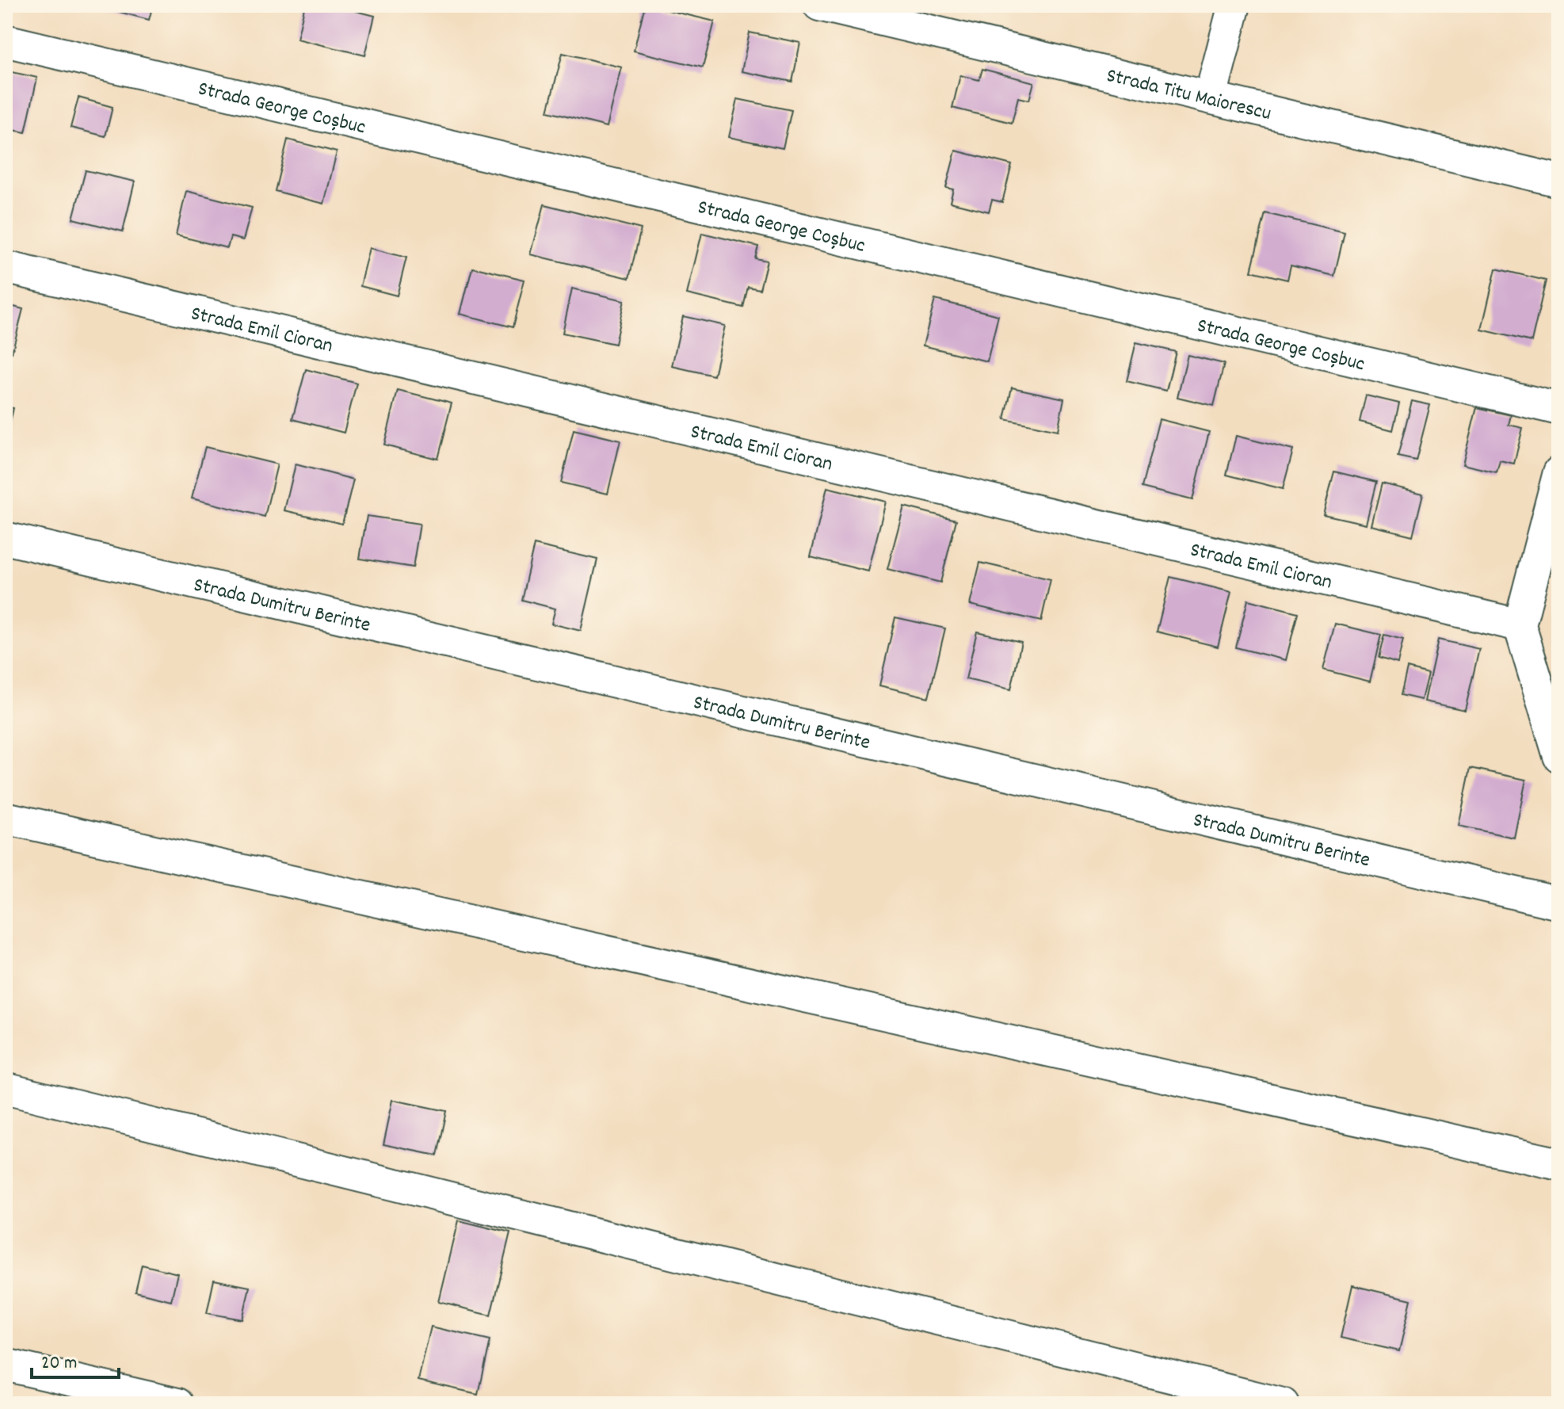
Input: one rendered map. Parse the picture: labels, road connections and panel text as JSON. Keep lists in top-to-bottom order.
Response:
{
  "streets": {
    "street": [
      "Strada Titu Maiorescu",
      "Strada George Coșbuc",
      "Strada Emil Cioran",
      "Strada Dumitru Berinte"
    ]
  },
  "scale_bar": "20 m"
}
